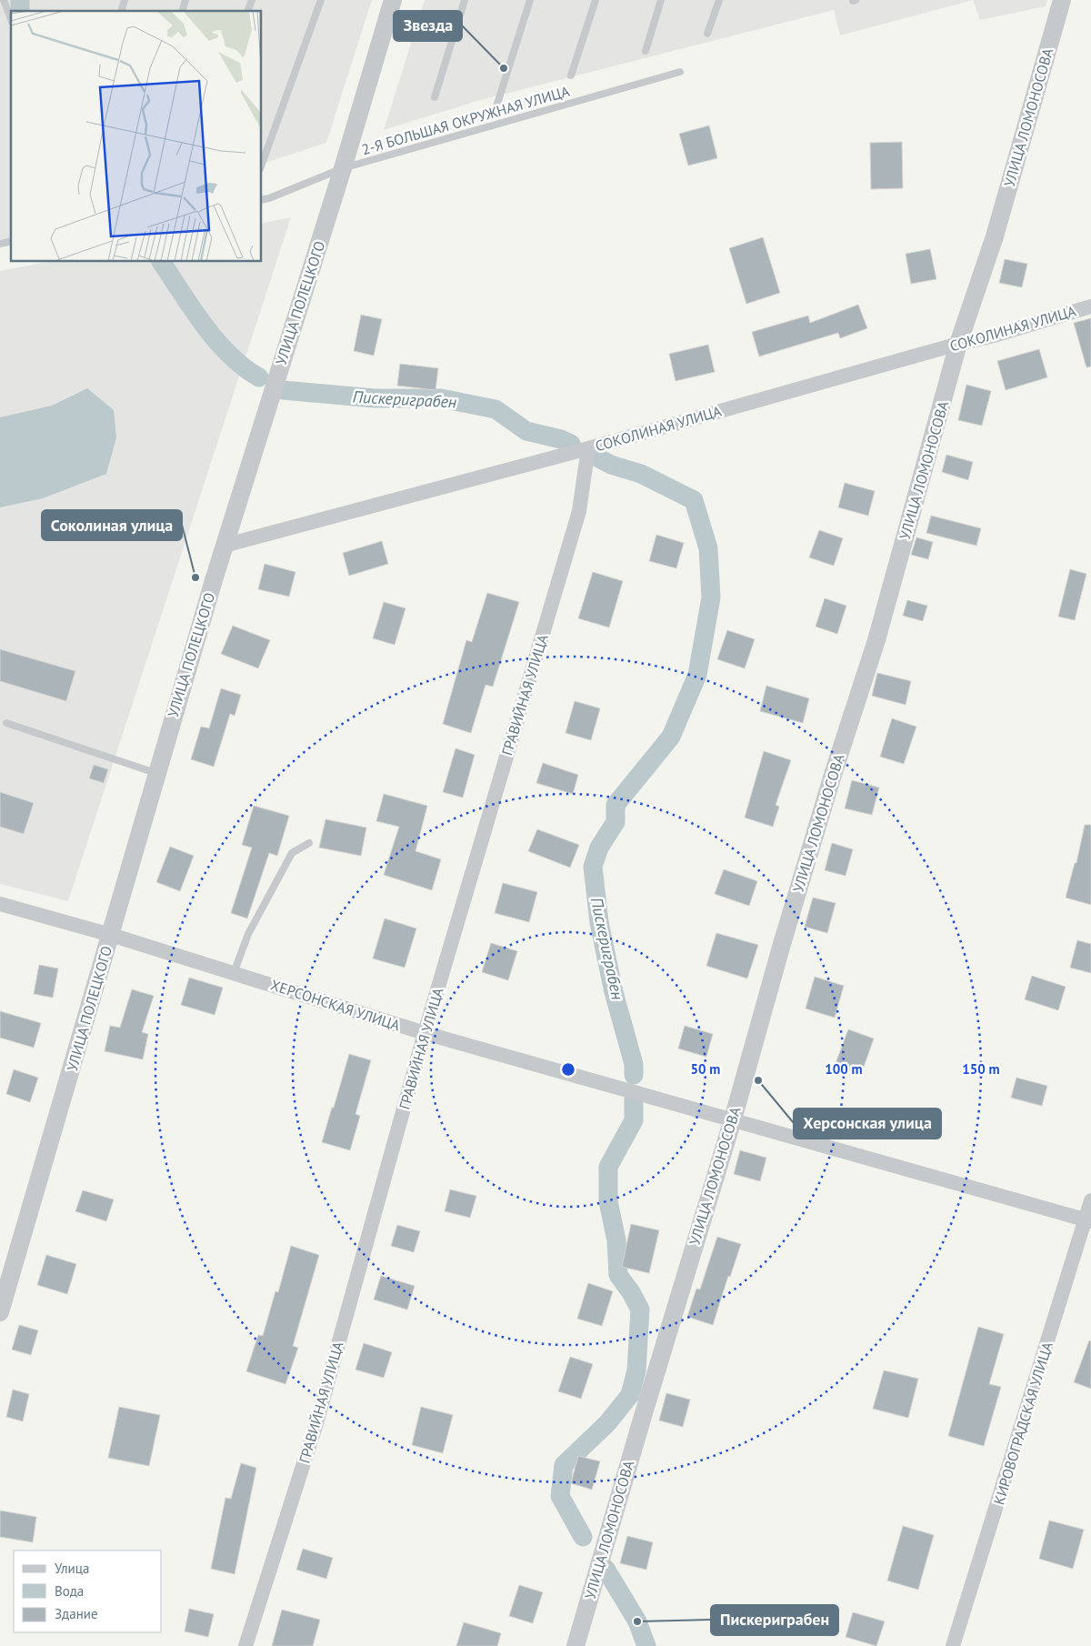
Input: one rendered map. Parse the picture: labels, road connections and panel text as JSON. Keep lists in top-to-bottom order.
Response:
{
  "streets": {
    "street": [
      "УЛИЦА ЛОМОНОСОВА",
      "УЛИЦА ПОЛЕЦКОГО",
      "СОКОЛИНАЯ УЛИЦА",
      "ГРАВИЙНАЯ УЛИЦА",
      "ХЕРСОНСКАЯ УЛИЦА",
      "КИРОВОГРАДСКАЯ УЛИЦА"
    ],
    "lane": ["2-Я БОЛЬШАЯ ОКРУЖНАЯ УЛИЦА"]
  },
  "crossings": [
    ["УЛИЦА ЛОМОНОСОВА", "СОКОЛИНАЯ УЛИЦА"],
    ["УЛИЦА ЛОМОНОСОВА", "ХЕРСОНСКАЯ УЛИЦА"],
    ["2-Я БОЛЬШАЯ ОКРУЖНАЯ УЛИЦА", "УЛИЦА ПОЛЕЦКОГО"],
    ["УЛИЦА ПОЛЕЦКОГО", "СОКОЛИНАЯ УЛИЦА"],
    ["УЛИЦА ПОЛЕЦКОГО", "ХЕРСОНСКАЯ УЛИЦА"],
    ["СОКОЛИНАЯ УЛИЦА", "ГРАВИЙНАЯ УЛИЦА"],
    ["ГРАВИЙНАЯ УЛИЦА", "ХЕРСОНСКАЯ УЛИЦА"],
    ["ХЕРСОНСКАЯ УЛИЦА", "КИРОВОГРАДСКАЯ УЛИЦА"]
  ],
  "water": ["Пискериграбен"],
  "places": [
    "Звезда",
    "Соколиная улица",
    "Херсонская улица",
    "Пискериграбен"
  ],
  "legend": ["Улица", "Вода", "Здание"],
  "rings": ["50 m", "100 m", "150 m"]
}
